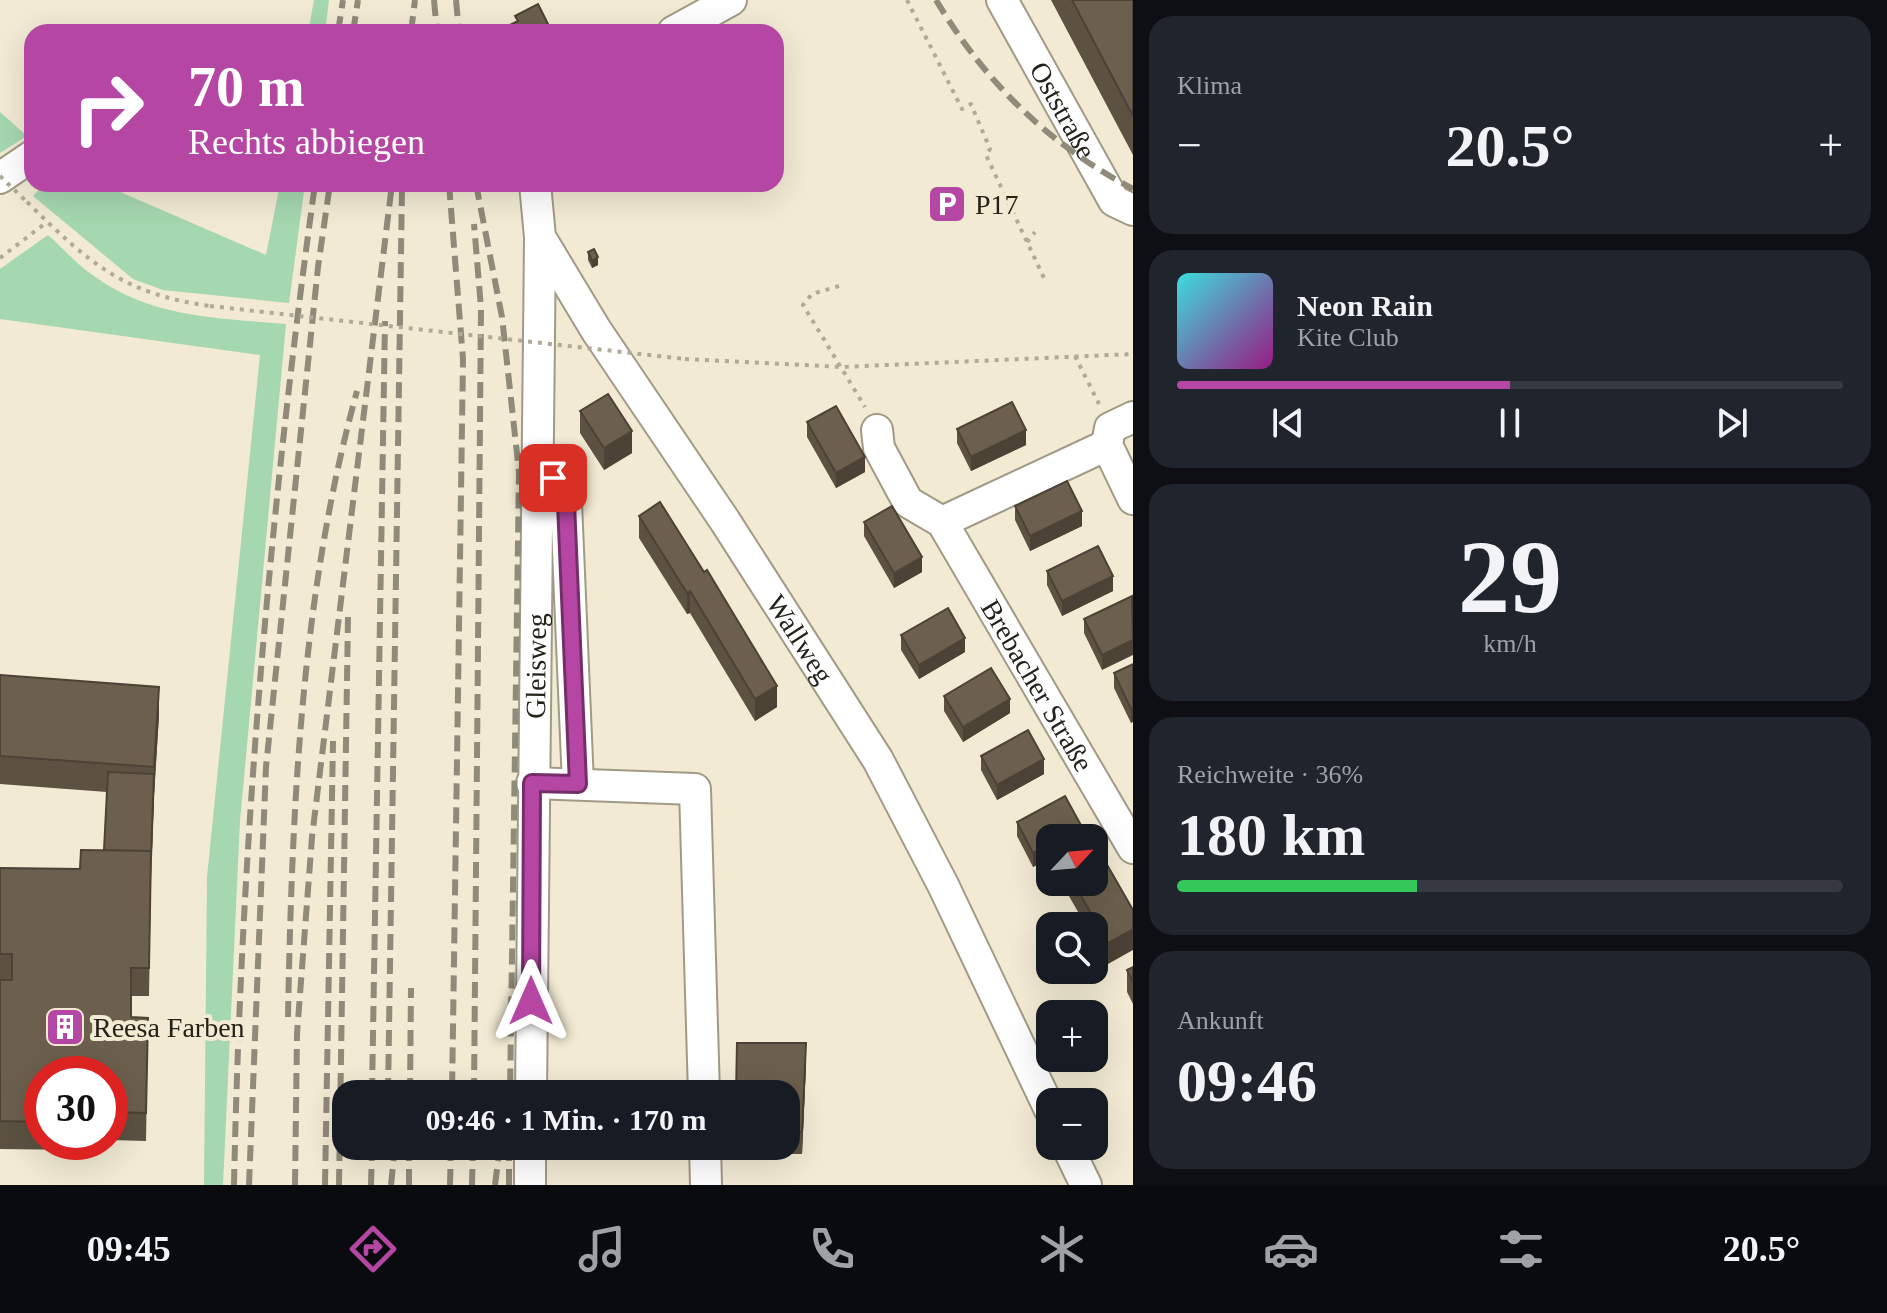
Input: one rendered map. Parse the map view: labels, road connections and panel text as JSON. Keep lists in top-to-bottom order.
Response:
{
  "streets": {
    "street": [
      "Oststraße",
      "Wallweg",
      "Gleisweg",
      "Brebacher Straße"
    ]
  },
  "crossings": [
    ["Wallweg", "Gleisweg"]
  ],
  "places": {
    "parking": ["P17"],
    "building": ["Reesa Farben"]
  },
  "north": "top right",
  "page": {
    "tile": [
      "Klima",
      ["29", "km/h"],
      ["Reichweite · 36%", "180 km"],
      ["Ankunft", "09:46"]
    ],
    "turn": ["70 m", "Rechts abbiegen"],
    "heat": ["−", "20.5°", "+"],
    "song": ["Neon Rain", "Kite Club"],
    "map_buttons": ["+", "−"],
    "limit": "30",
    "trip": "09:46 · 1 Min. · 170 m",
    "tabs": ["09:45", "20.5°"]
  }
}
